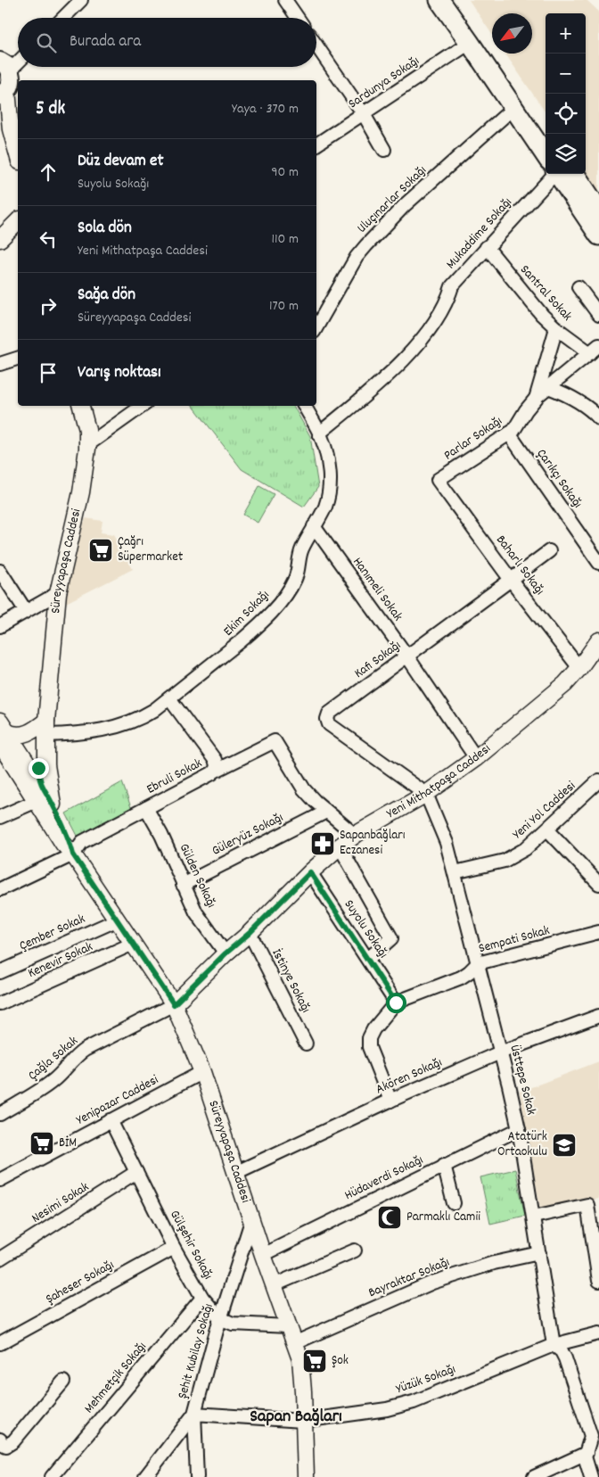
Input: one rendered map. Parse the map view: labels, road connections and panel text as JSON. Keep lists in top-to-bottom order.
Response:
{
  "streets": {
    "street": [
      "Sardunya Sokağı",
      "Uluçınarlar Sokağı",
      "Mukaddime Sokağı",
      "Santral Sokak",
      "Parlar Sokağı",
      "Çarıkçı Sokağı",
      "Süreyyapaşa Caddesi",
      "Baharlı Sokağı",
      "Hanımeli Sokak",
      "Ekim Sokağı",
      "Kafi Sokağı",
      "Ebruli Sokak",
      "Yeni Mithatpaşa Caddesi",
      "Yeni Yol Caddesi",
      "Güleryüz Sokağı",
      "Gülden Sokağı",
      "Suyolu Sokağı",
      "Çember Sokak",
      "Sempati Sokak",
      "Kenevir Sokak",
      "İstinye Sokağı",
      "Çağla Sokak",
      "Akören Sokağı",
      "Üsttepe Sokak",
      "Yenipazar Caddesi",
      "Hüdaverdi Sokağı",
      "Nesimi Sokak",
      "Gülşehir Sokağı",
      "Bayraktar Sokağı",
      "Şaheser Sokağı",
      "Şehit Kubilay Sokağı",
      "Mehmetçik Sokağı",
      "Yüzük Sokağı"
    ]
  },
  "crossings": [
    ["Mukaddime Sokağı", "Santral Sokak"],
    ["Mukaddime Sokağı", "Ekim Sokağı"],
    ["Santral Sokak", "Parlar Sokağı"],
    ["Parlar Sokağı", "Çarıkçı Sokağı"],
    ["Parlar Sokağı", "Baharlı Sokağı"],
    ["Süreyyapaşa Caddesi", "Ekim Sokağı"],
    ["Süreyyapaşa Caddesi", "Ebruli Sokak"],
    ["Süreyyapaşa Caddesi", "Yeni Mithatpaşa Caddesi"],
    ["Süreyyapaşa Caddesi", "Çember Sokak"],
    ["Süreyyapaşa Caddesi", "Kenevir Sokak"],
    ["Süreyyapaşa Caddesi", "Çağla Sokak"],
    ["Süreyyapaşa Caddesi", "Akören Sokağı"],
    ["Süreyyapaşa Caddesi", "Yenipazar Caddesi"],
    ["Süreyyapaşa Caddesi", "Hüdaverdi Sokağı"],
    ["Süreyyapaşa Caddesi", "Bayraktar Sokağı"],
    ["Süreyyapaşa Caddesi", "Şehit Kubilay Sokağı"],
    ["Süreyyapaşa Caddesi", "Yüzük Sokağı"],
    ["Baharlı Sokağı", "Kafi Sokağı"],
    ["Baharlı Sokağı", "Yeni Mithatpaşa Caddesi"],
    ["Hanımeli Sokak", "Ekim Sokağı"],
    ["Hanımeli Sokak", "Kafi Sokağı"],
    ["Hanımeli Sokak", "Yeni Mithatpaşa Caddesi"],
    ["Ekim Sokağı", "Ebruli Sokak"],
    ["Kafi Sokağı", "Yeni Mithatpaşa Caddesi"],
    ["Kafi Sokağı", "Üsttepe Sokak"],
    ["Ebruli Sokak", "Gülden Sokağı"],
    ["Yeni Mithatpaşa Caddesi", "Gülden Sokağı"],
    ["Yeni Mithatpaşa Caddesi", "Suyolu Sokağı"],
    ["Yeni Mithatpaşa Caddesi", "İstinye Sokağı"],
    ["Yeni Mithatpaşa Caddesi", "Çağla Sokak"],
    ["Yeni Mithatpaşa Caddesi", "Üsttepe Sokak"],
    ["Yeni Yol Caddesi", "Üsttepe Sokak"],
    ["Güleryüz Sokağı", "Gülden Sokağı"],
    ["Suyolu Sokağı", "Sempati Sokak"],
    ["Sempati Sokak", "Akören Sokağı"],
    ["Sempati Sokak", "Üsttepe Sokak"],
    ["Akören Sokağı", "Üsttepe Sokak"],
    ["Üsttepe Sokak", "Hüdaverdi Sokağı"],
    ["Üsttepe Sokak", "Bayraktar Sokağı"],
    ["Üsttepe Sokak", "Yüzük Sokağı"],
    ["Yenipazar Caddesi", "Gülşehir Sokağı"],
    ["Nesimi Sokak", "Gülşehir Sokağı"],
    ["Gülşehir Sokağı", "Şaheser Sokağı"],
    ["Gülşehir Sokağı", "Şehit Kubilay Sokağı"],
    ["Gülşehir Sokağı", "Mehmetçik Sokağı"],
    ["Şehit Kubilay Sokağı", "Yüzük Sokağı"]
  ],
  "districts": ["Sapan Bağları"],
  "places": {
    "supermarket": ["Çağrı Süpermarket", "BİM", "Şok"],
    "pharmacy": ["Sapanbağları Eczanesi"],
    "school or university": ["Atatürk Ortaokulu"],
    "mosque": ["Parmaklı Camii"]
  },
  "north": "bottom left",
  "page": {
    "map_buttons": ["+", "−"],
    "search": "Burada ara",
    "heading": ["5 dk", "Yaya · 370 m"],
    "list": [
      ["Düz devam et", "Suyolu Sokağı", "90 m"],
      ["Sola dön", "Yeni Mithatpaşa Caddesi", "110 m"],
      ["Sağa dön", "Süreyyapaşa Caddesi", "170 m"],
      "Varış noktası"
    ]
  }
}
